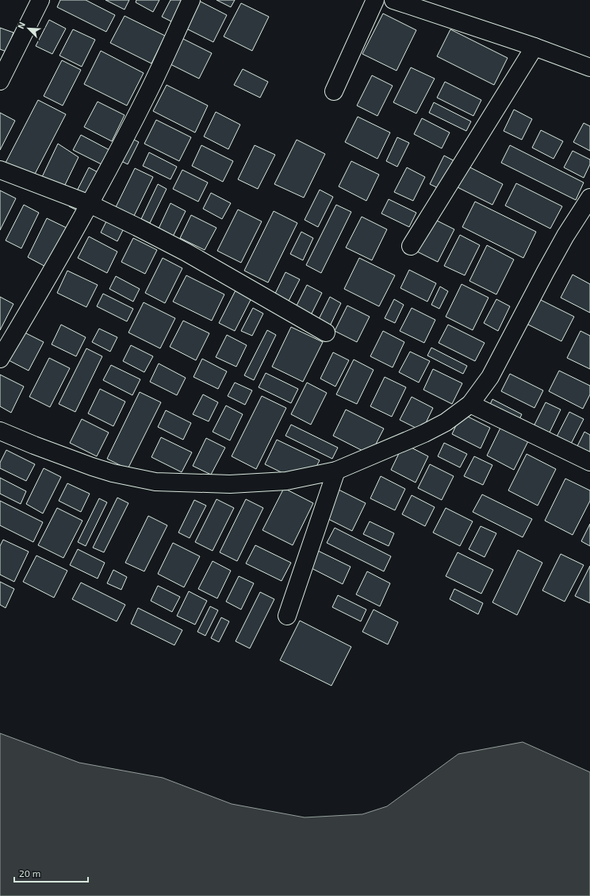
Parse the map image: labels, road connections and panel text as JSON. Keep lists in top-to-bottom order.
{
  "scale_bar": "20 m",
  "north": "top left"
}
